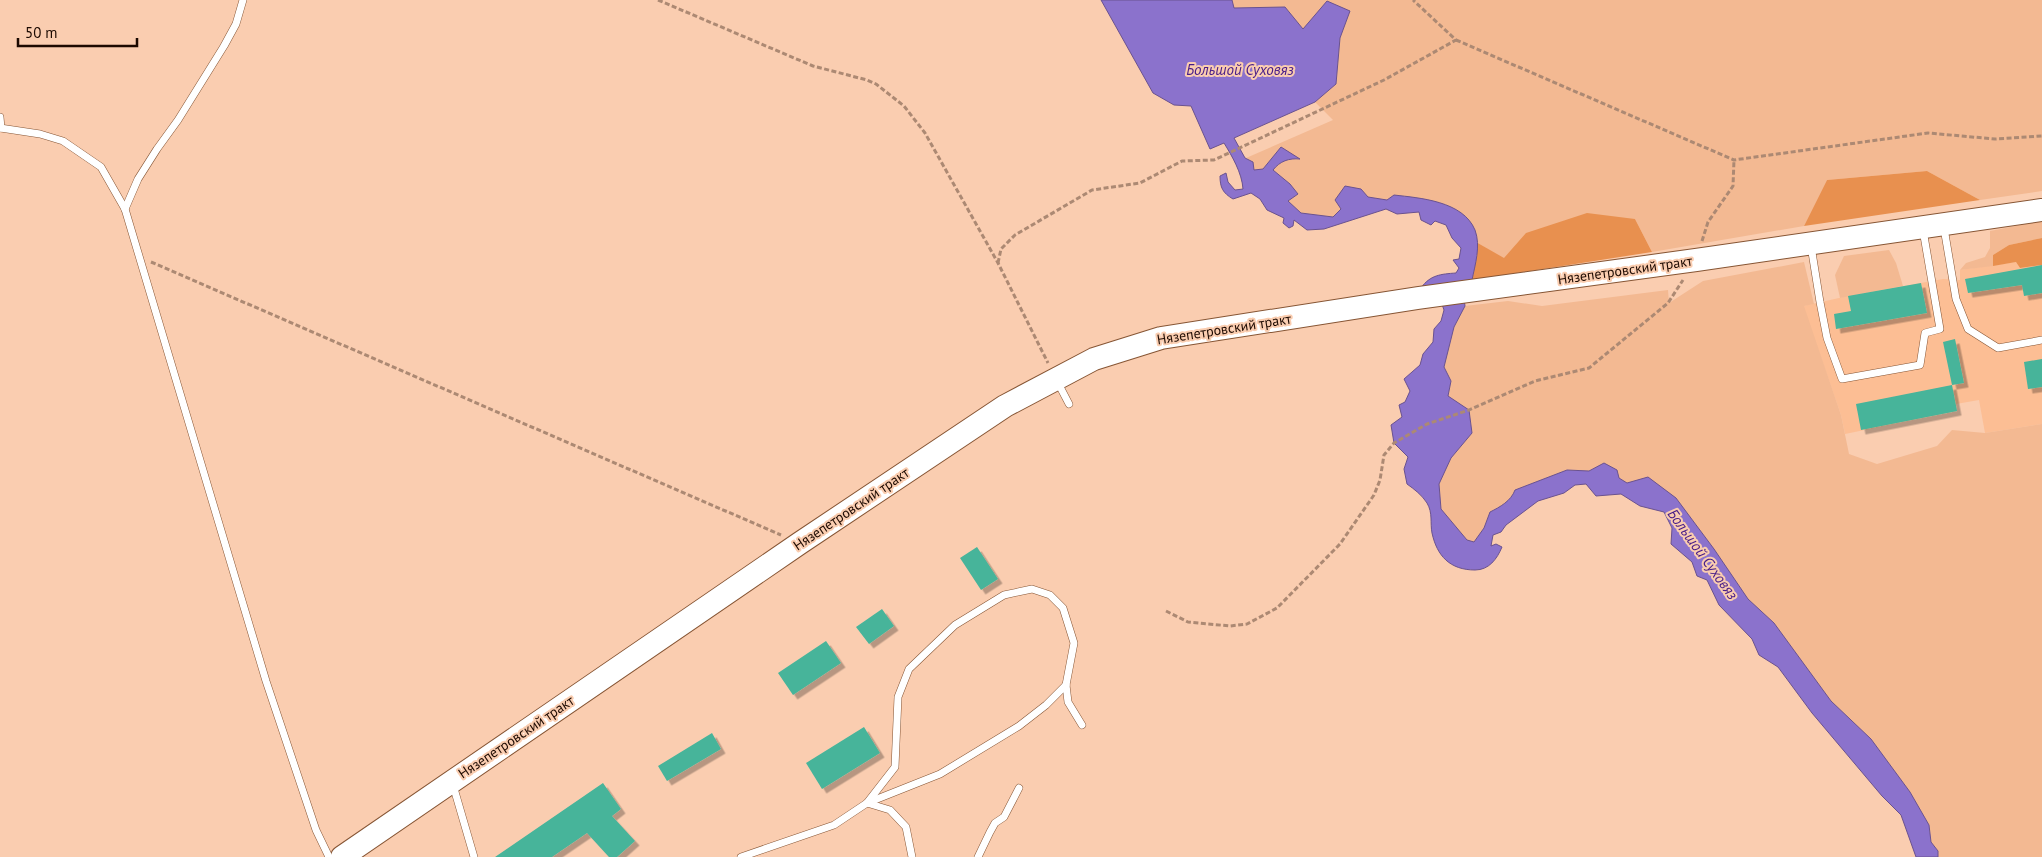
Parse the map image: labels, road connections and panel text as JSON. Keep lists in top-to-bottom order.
{
  "streets": {
    "main road": ["Нязепетровский тракт"]
  },
  "water": ["Большой Суховяз"],
  "scale_bar": "50 m"
}
